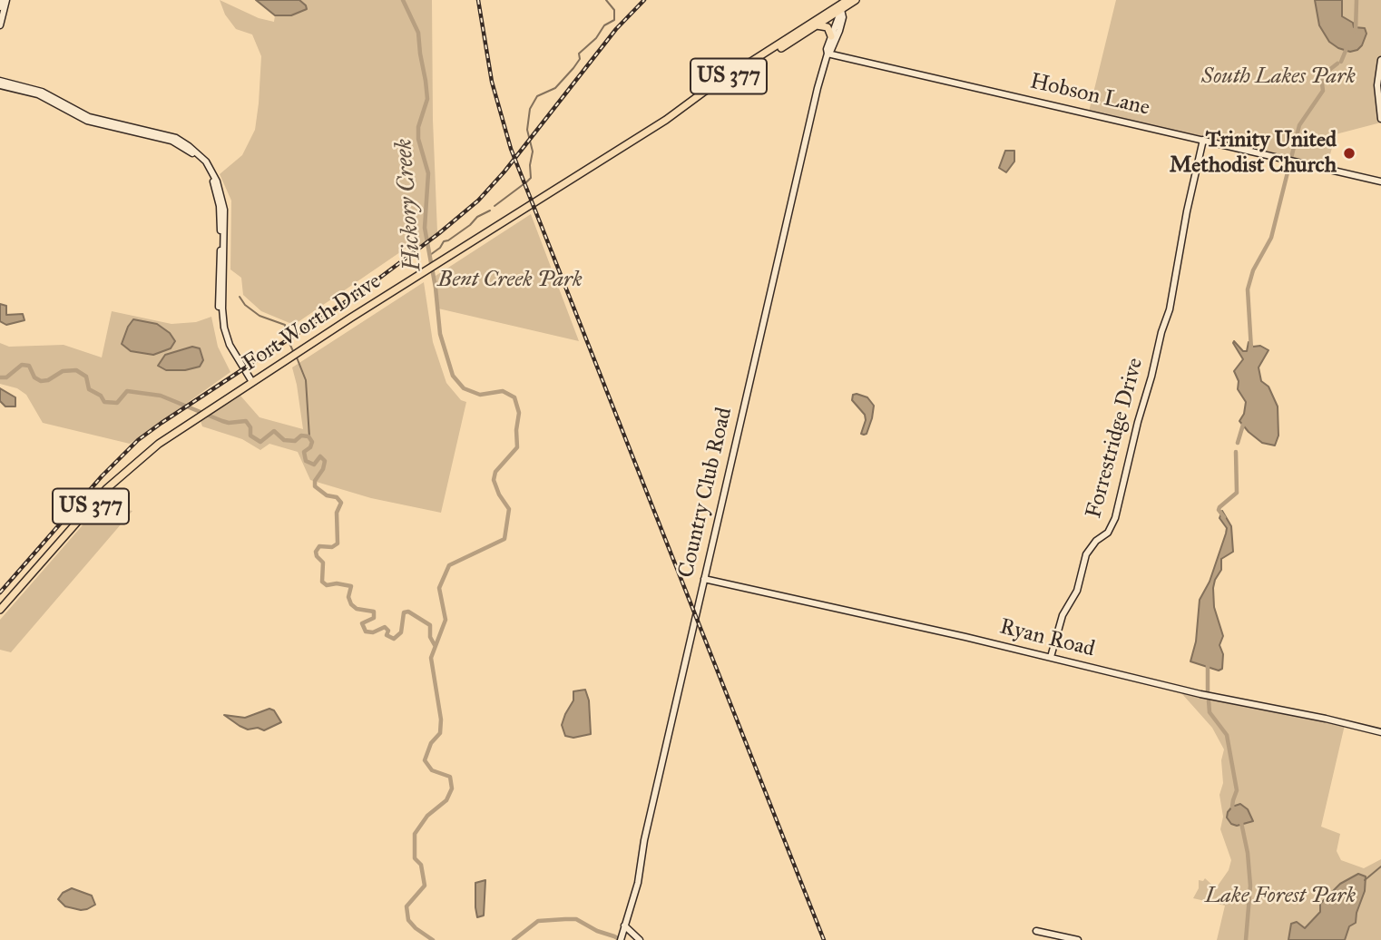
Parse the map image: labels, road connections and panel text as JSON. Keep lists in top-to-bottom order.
{
  "streets": {
    "main road": [
      "US 377",
      "Hobson Lane",
      "Fort Worth Drive",
      "Forrestridge Drive",
      "Country Club Road",
      "Ryan Road"
    ]
  },
  "crossings": [
    ["Hobson Lane", "Forrestridge Drive"],
    ["Hobson Lane", "Country Club Road"],
    ["Fort Worth Drive", "Country Club Road"],
    ["Forrestridge Drive", "Ryan Road"],
    ["Country Club Road", "Ryan Road"]
  ],
  "water": ["Hickory Creek"],
  "parks": ["South Lakes Park", "Bent Creek Park", "Lake Forest Park"],
  "places": ["Trinity United Methodist Church"]
}
